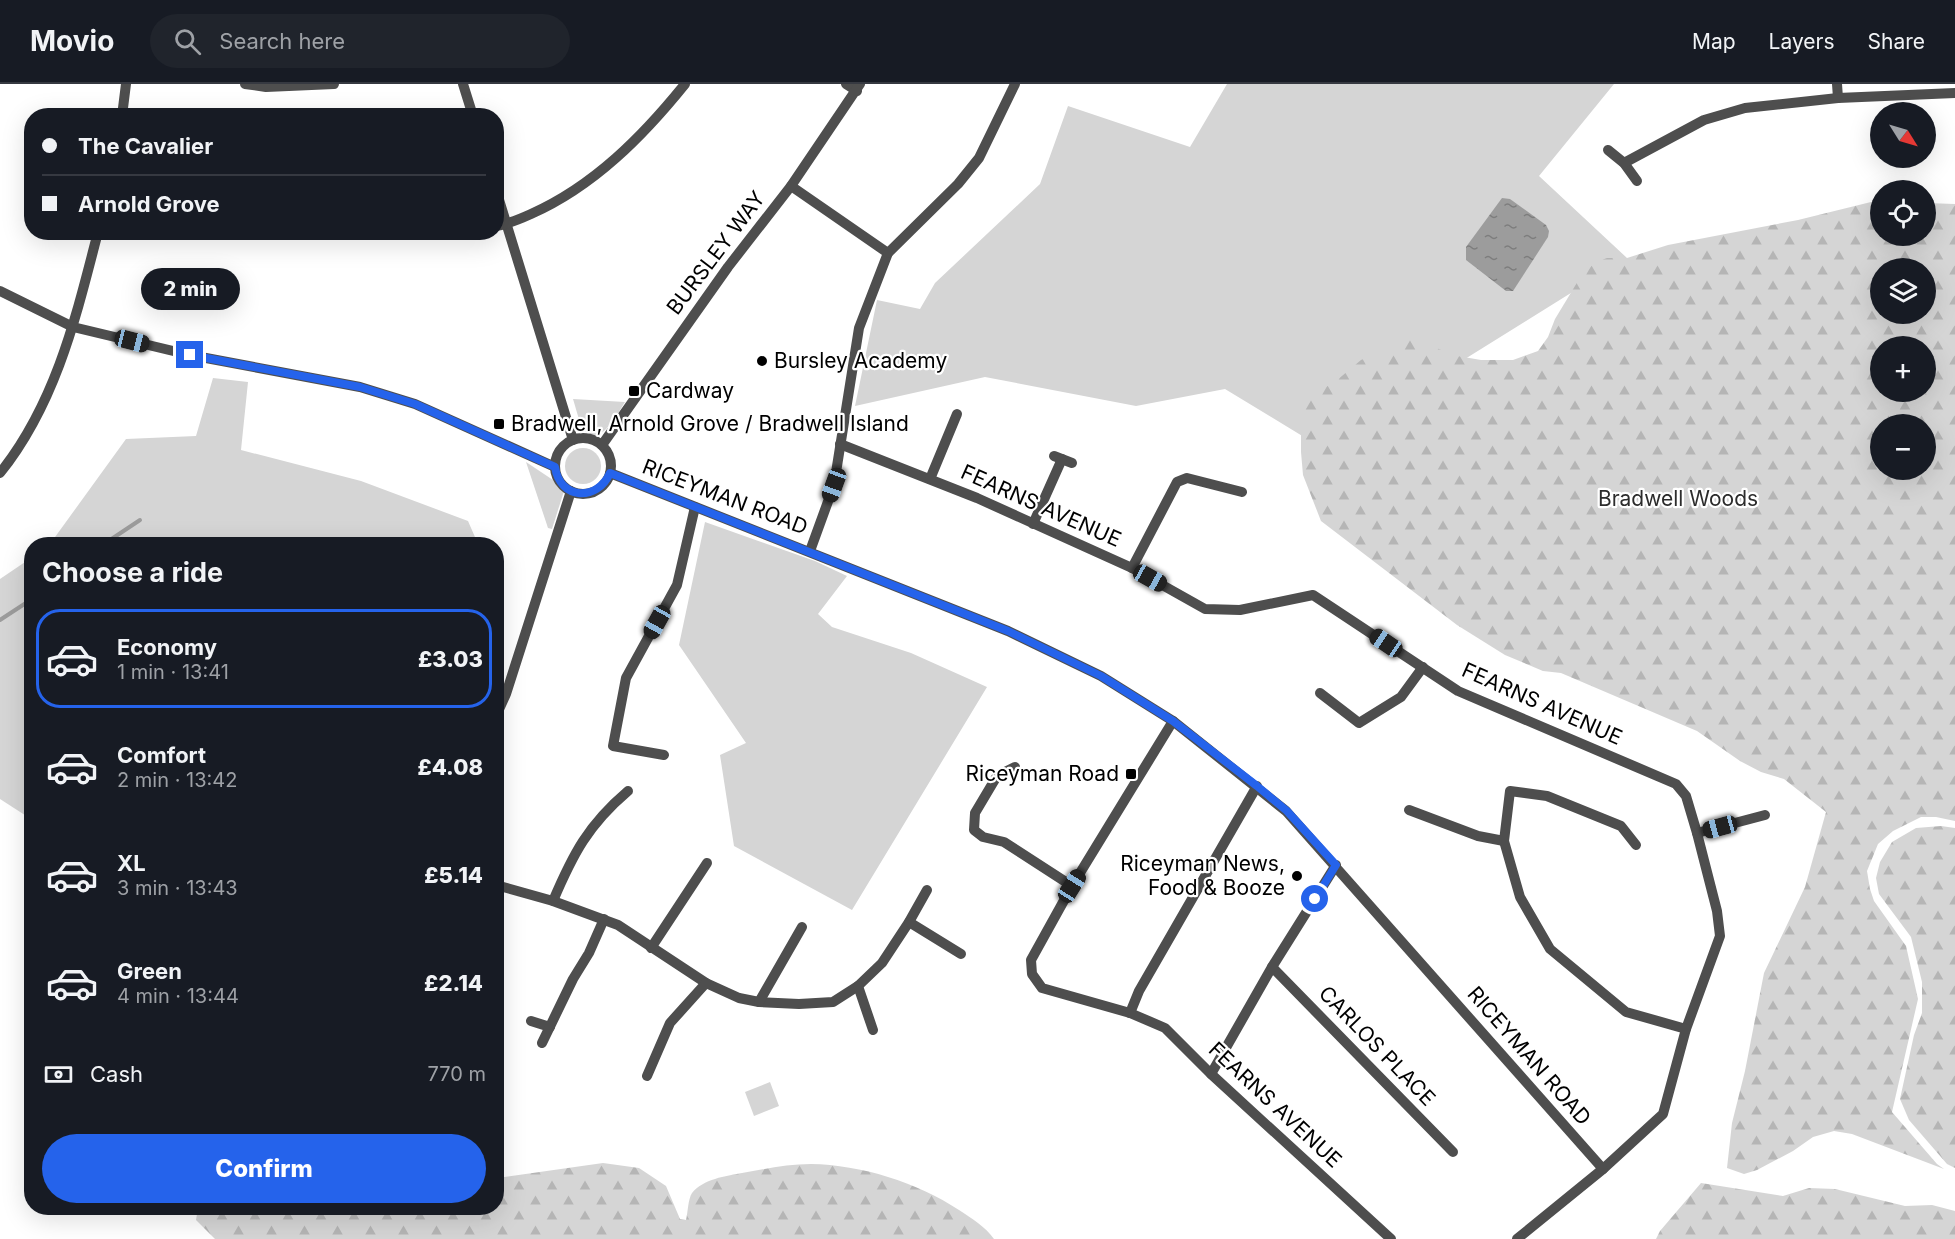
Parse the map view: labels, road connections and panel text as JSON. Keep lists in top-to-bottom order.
{
  "streets": {
    "street": [
      "BURSLEY WAY",
      "RICEYMAN ROAD",
      "FEARNS AVENUE",
      "CARLOS PLACE"
    ]
  },
  "crossings": [
    ["BURSLEY WAY", "RICEYMAN ROAD"],
    ["RICEYMAN ROAD", "FEARNS AVENUE"]
  ],
  "parks": ["Bradwell Woods"],
  "places": {
    "other": ["Bursley Academy", "Riceyman News, Food & Booze"],
    "transit": ["Cardway", "Bradwell, Arnold Grove / Bradwell Island", "Riceyman Road"]
  },
  "north": "bottom right",
  "page": {
    "header": "Movio",
    "search": "Search here",
    "nav": ["Map", "Layers", "Share"],
    "map_buttons": ["+", "−"],
    "banner": ["The Cavalier", "Arnold Grove"],
    "bubble": "2 min",
    "heading": "Choose a ride",
    "list": [
      {
        "name": "Economy",
        "note": "1 min · 13:41",
        "value": "£3.03"
      },
      {
        "name": "Comfort",
        "note": "2 min · 13:42",
        "value": "£4.08"
      },
      {
        "name": "XL",
        "note": "3 min · 13:43",
        "value": "£5.14"
      },
      {
        "name": "Green",
        "note": "4 min · 13:44",
        "value": "£2.14"
      }
    ],
    "pay": ["Cash", "770 m"],
    "buttons": "Confirm"
  }
}
